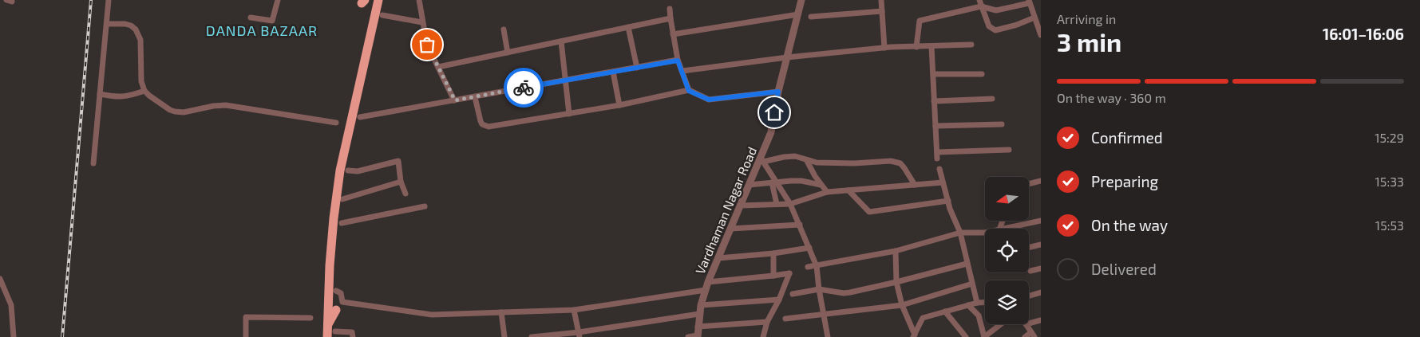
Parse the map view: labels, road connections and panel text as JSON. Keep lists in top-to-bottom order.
{
  "streets": {
    "street": ["Vardhaman Nagar Road"]
  },
  "districts": ["DANDA BAZAAR"],
  "north": "left",
  "page": {
    "heading": ["3 min", "Arriving in", "16:01–16:06"],
    "bar": "On the way · 360 m",
    "list": [
      ["Confirmed", "15:29"],
      ["Preparing", "15:33"],
      ["On the way", "15:53"],
      "Delivered"
    ]
  }
}
